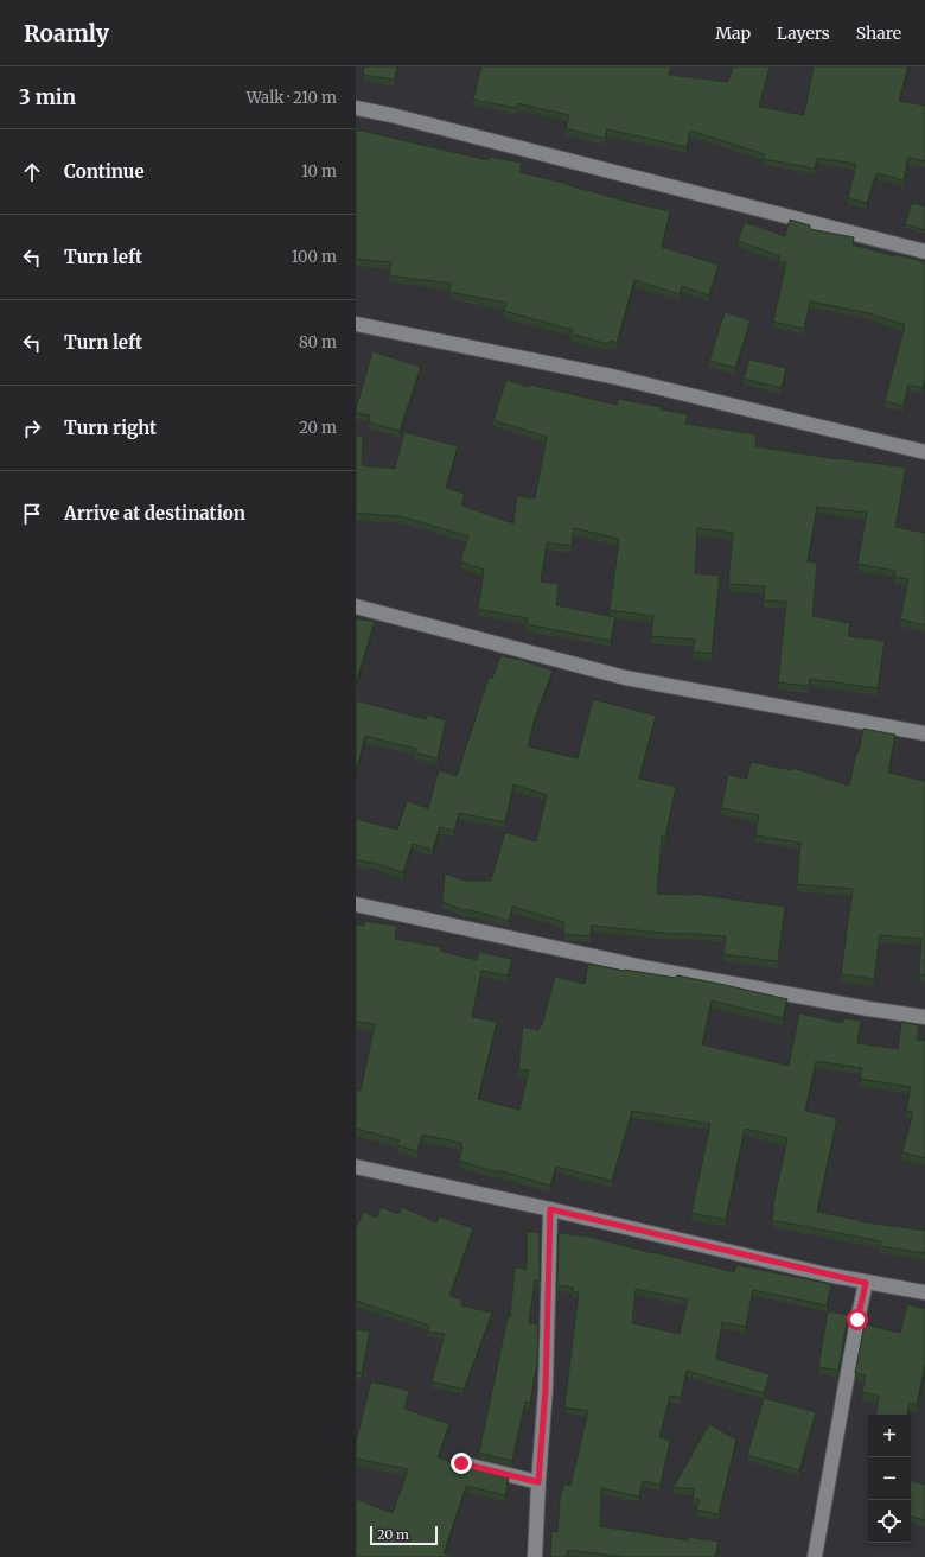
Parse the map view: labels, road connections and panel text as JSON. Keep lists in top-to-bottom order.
{
  "scale_bar": "20 m",
  "page": {
    "header": "Roamly",
    "nav": ["Map", "Layers", "Share"],
    "heading": ["3 min", "Walk · 210 m"],
    "list": [
      ["Continue", "10 m"],
      ["Turn left", "100 m"],
      ["Turn left", "80 m"],
      ["Turn right", "20 m"],
      "Arrive at destination"
    ],
    "map_buttons": ["+", "−"],
    "scale": "20 m"
  }
}
